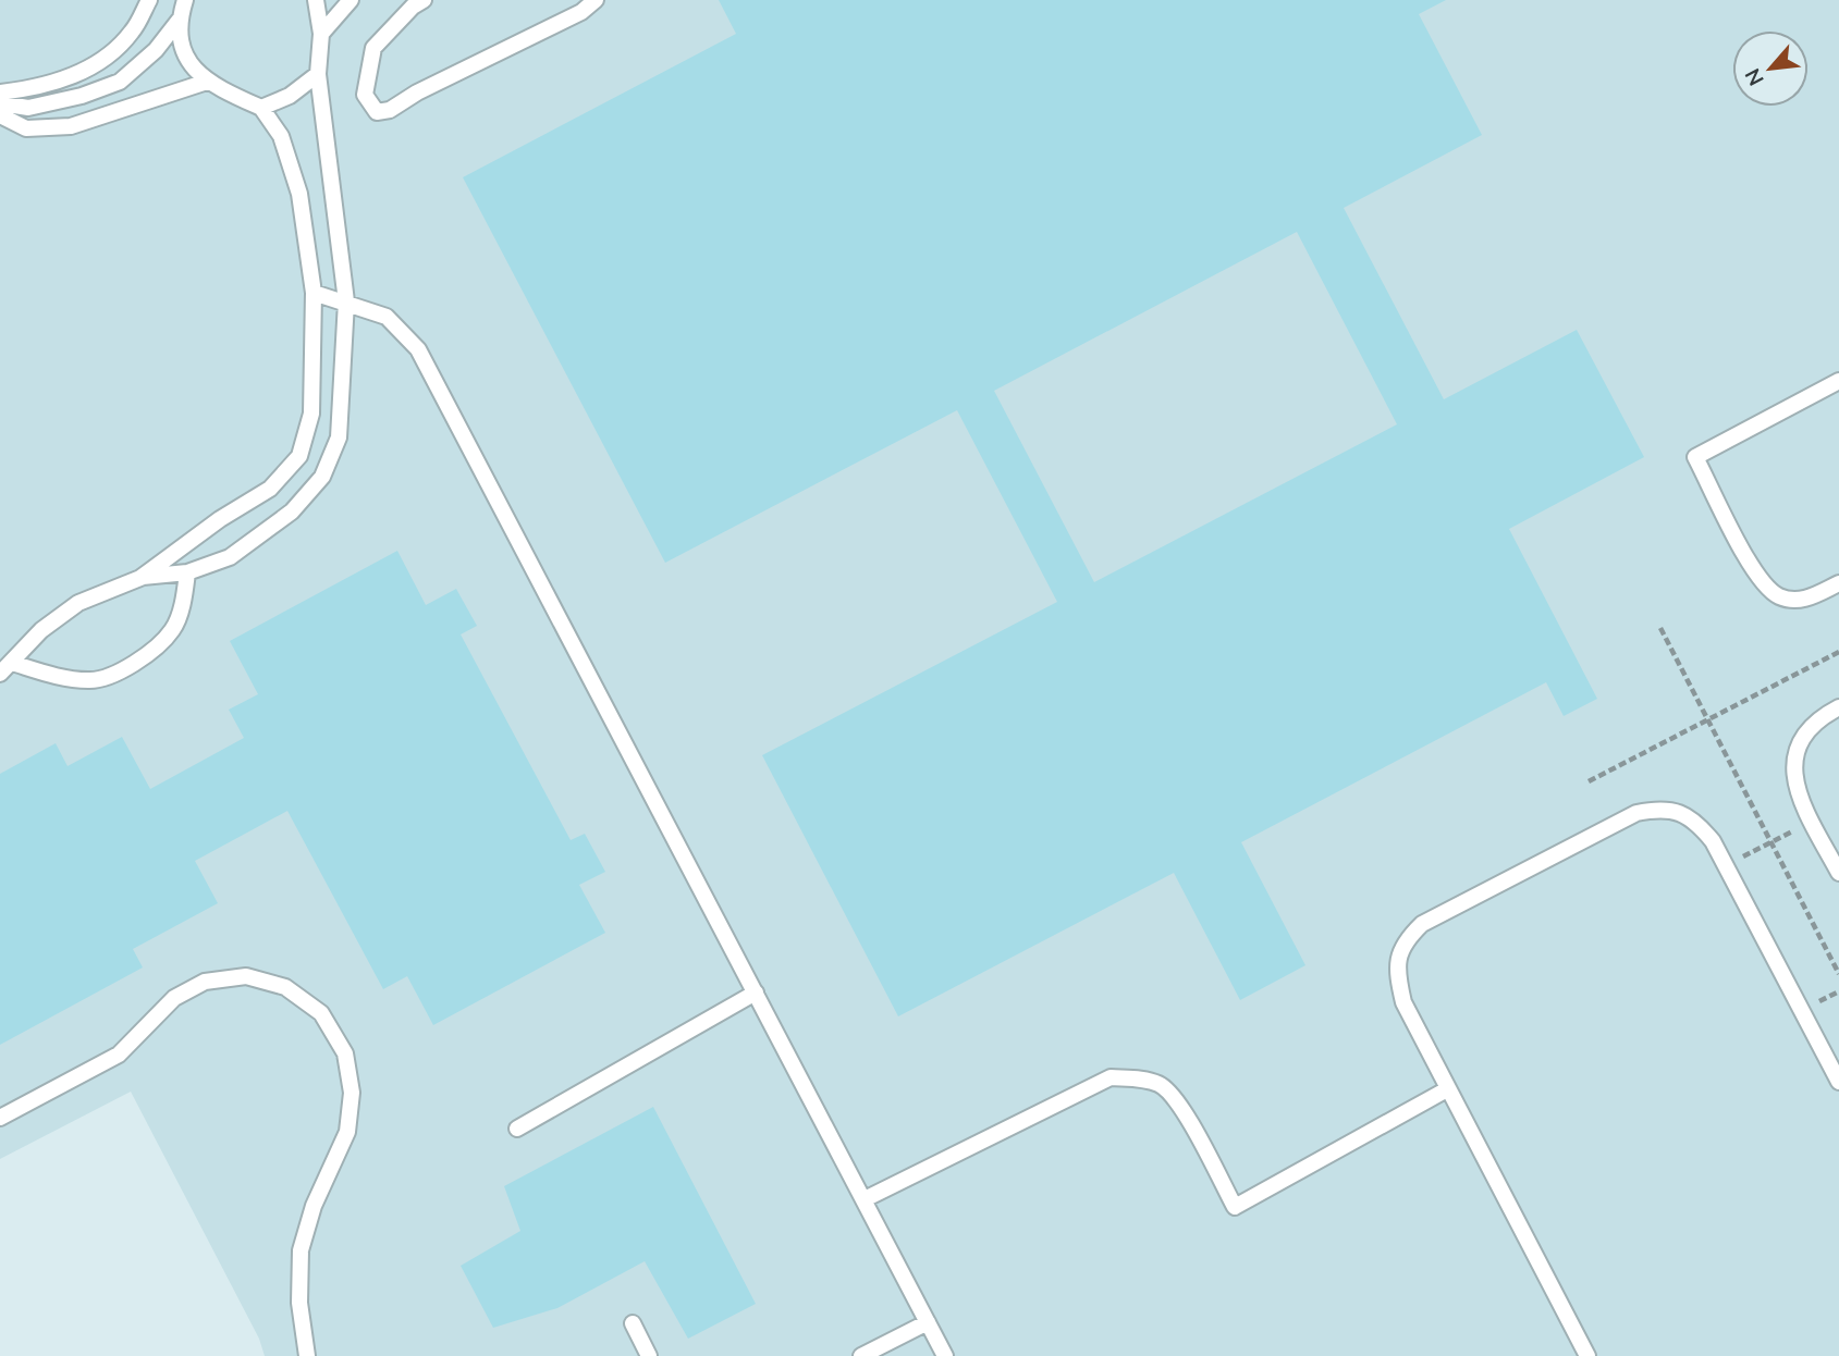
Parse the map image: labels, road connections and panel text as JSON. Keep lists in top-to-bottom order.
{
  "north": "bottom left"
}
